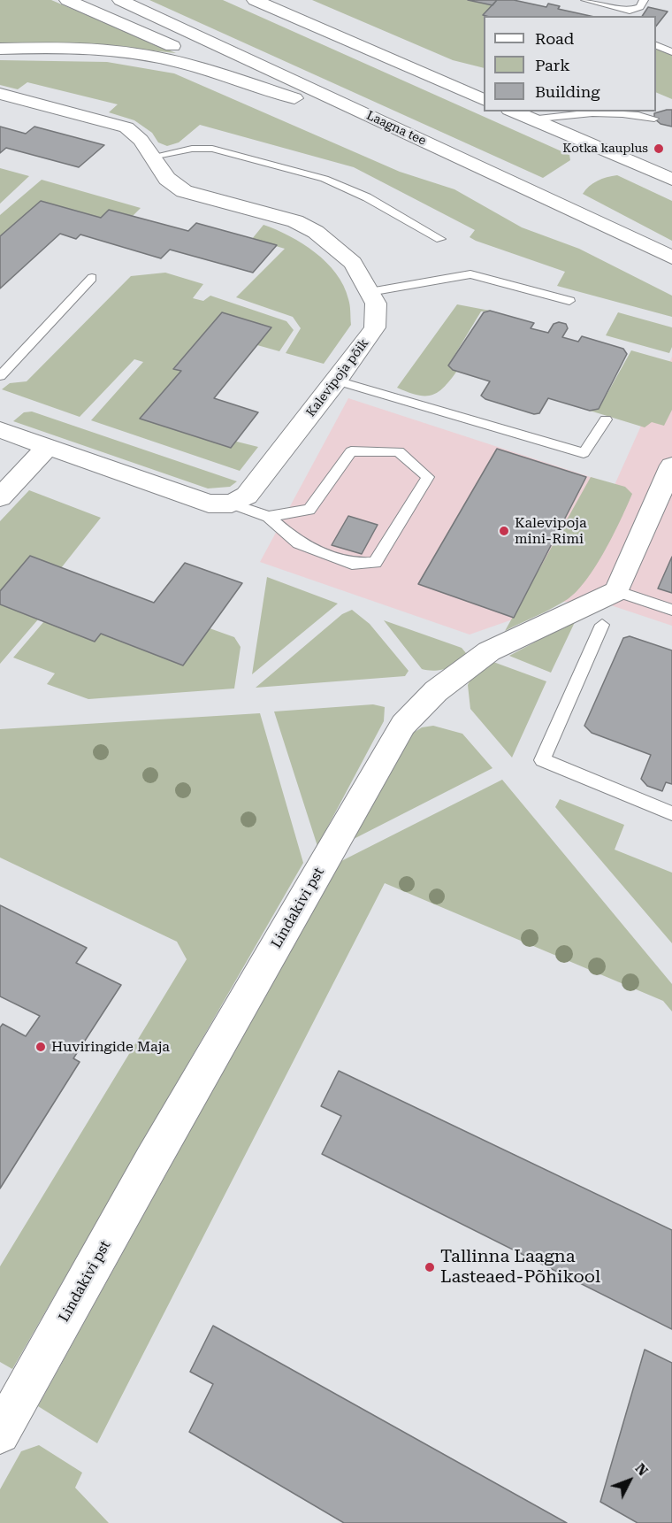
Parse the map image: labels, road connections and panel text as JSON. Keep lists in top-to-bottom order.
{
  "streets": {
    "main road": ["Laagna tee", "Kalevipoja põik", "Lindakivi pst"]
  },
  "places": [
    "Kotka kauplus",
    "Kalevipoja mini-Rimi",
    "Huviringide Maja",
    "Tallinna Laagna Lasteaed-Põhikool"
  ],
  "legend": ["Road", "Park", "Building"],
  "north": "top right"
}
